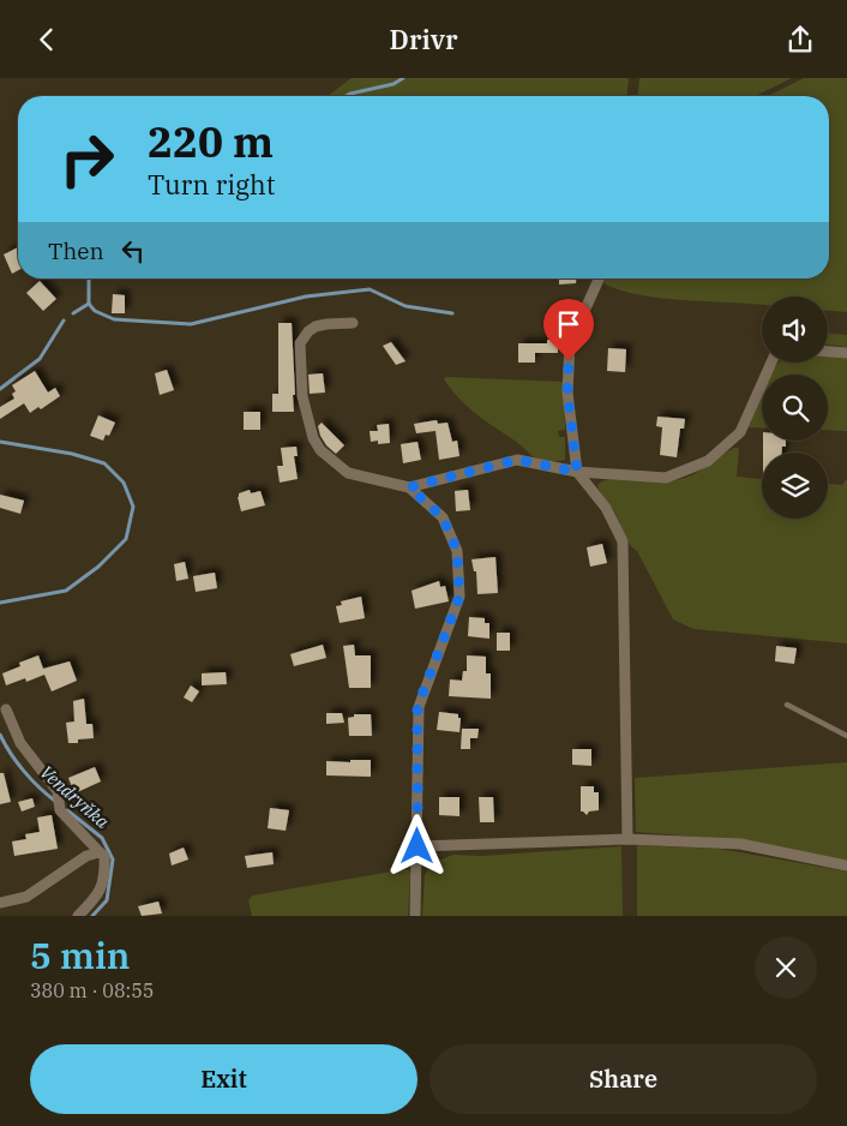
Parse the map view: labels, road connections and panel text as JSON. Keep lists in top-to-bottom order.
{
  "water": ["Vendryňka"],
  "page": {
    "header": "Drivr",
    "turn": ["220 m", "Turn right"],
    "then": "Then",
    "heading": ["5 min", "380 m · 08:55"],
    "buttons": ["Exit", "Share"]
  }
}
